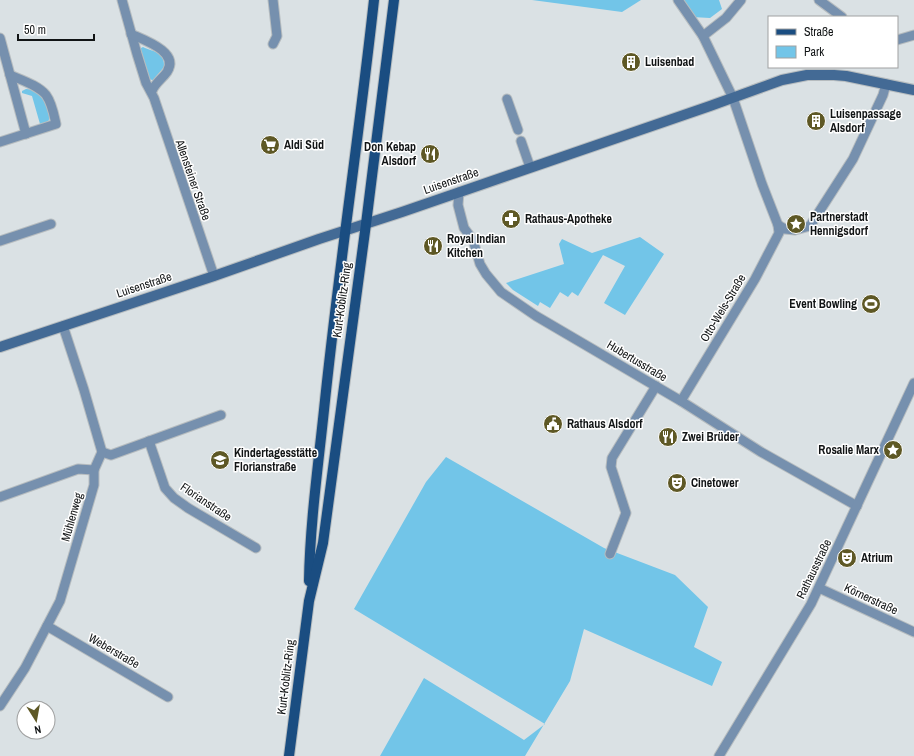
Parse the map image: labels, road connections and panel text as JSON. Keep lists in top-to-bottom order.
{
  "streets": {
    "main road": ["Luisenstraße", "Kurt-Koblitz-Ring"],
    "street": [
      "Allensteiner Straße",
      "Otto-Wels-Straße",
      "Hubertusstraße",
      "Florianstraße",
      "Mühlenweg",
      "Rathausstraße",
      "Körnerstraße",
      "Weberstraße"
    ]
  },
  "crossings": [
    ["Allensteiner Straße", "Luisenstraße"],
    ["Luisenstraße", "Kurt-Koblitz-Ring"],
    ["Luisenstraße", "Hubertusstraße"],
    ["Otto-Wels-Straße", "Hubertusstraße"],
    ["Hubertusstraße", "Rathausstraße"],
    ["Mühlenweg", "Weberstraße"],
    ["Rathausstraße", "Körnerstraße"]
  ],
  "places": {
    "building": ["Luisenbad", "Luisenpassage Alsdorf"],
    "supermarket": ["Aldi Süd"],
    "restaurant": ["Don Kebap Alsdorf", "Royal Indian Kitchen", "Zwei Brüder"],
    "pharmacy": ["Rathaus-Apotheke"],
    "place": ["Partnerstadt Hennigsdorf", "Rosalie Marx"],
    "sports": ["Event Bowling"],
    "public building": ["Rathaus Alsdorf"],
    "school or university": ["Kindertagesstätte Florianstraße"],
    "theatre": ["Cinetower", "Atrium"]
  },
  "legend": ["Straße", "Park"],
  "scale_bar": "50 m",
  "north": "bottom"
}
